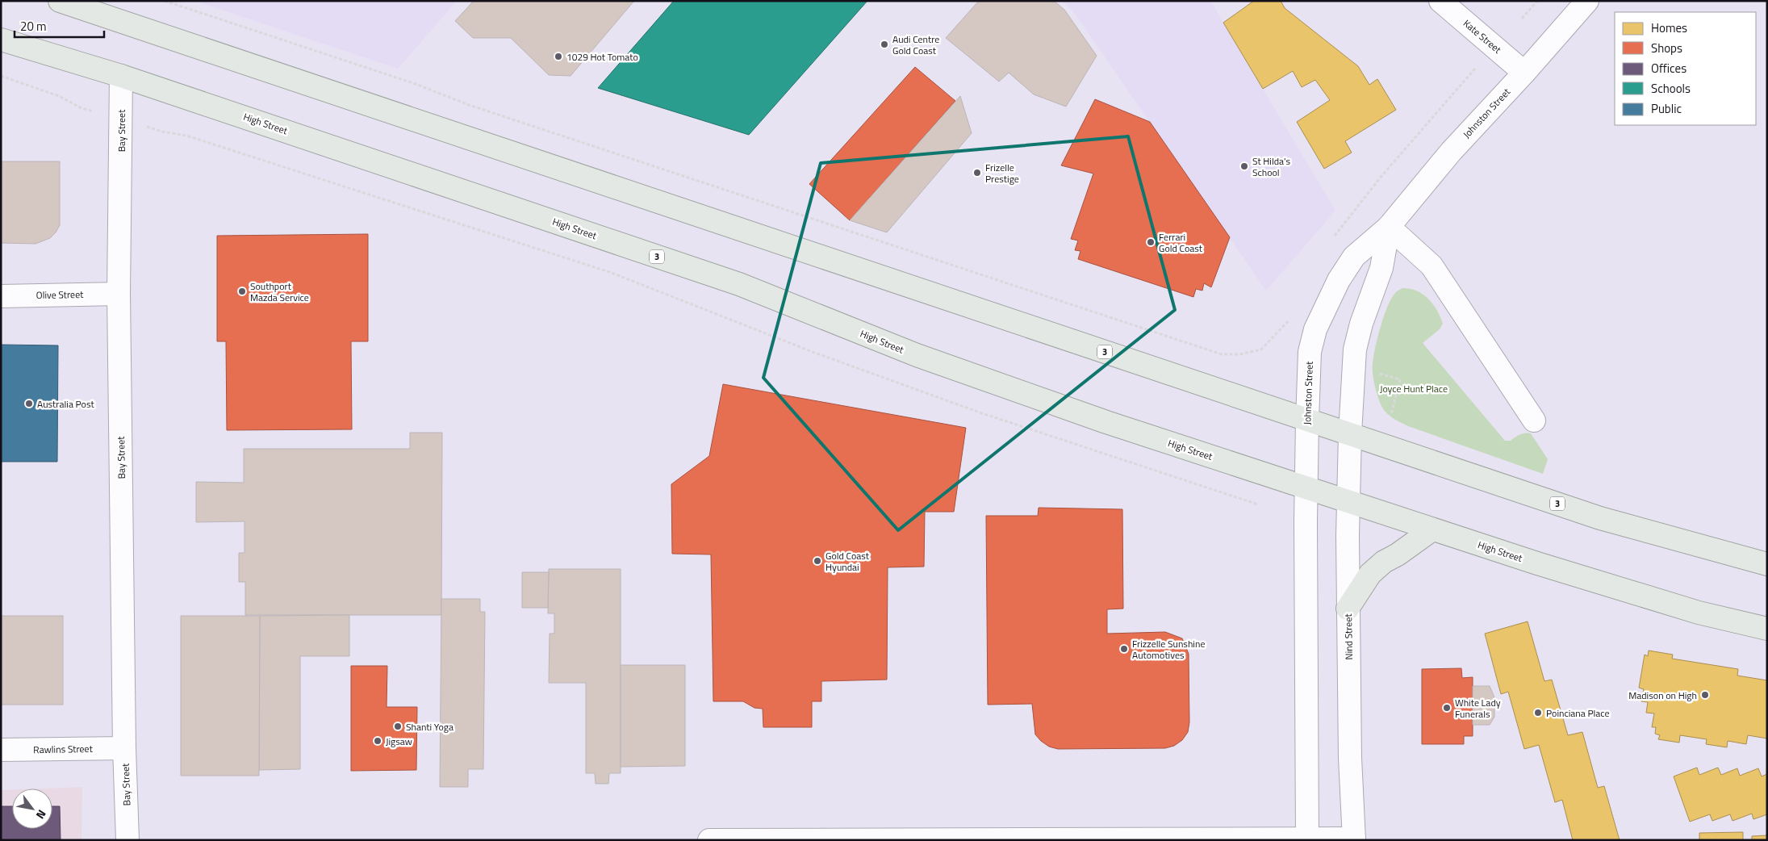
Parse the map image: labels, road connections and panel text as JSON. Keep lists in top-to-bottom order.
{
  "streets": {
    "main road": ["High Street", "3"],
    "street": [
      "Kate Street",
      "Johnston Street",
      "Bay Street",
      "Olive Street",
      "Nind Street",
      "Rawlins Street"
    ]
  },
  "crossings": [
    ["Kate Street", "Johnston Street"],
    ["Johnston Street", "High Street"],
    ["Johnston Street", "3"],
    ["Johnston Street", "Nind Street"],
    ["High Street", "Bay Street"],
    ["High Street", "Nind Street"],
    ["Bay Street", "Olive Street"],
    ["Bay Street", "Rawlins Street"],
    ["3", "Nind Street"]
  ],
  "parks": ["Joyce Hunt Place"],
  "places": [
    "Audi Centre Gold Coast",
    "1029 Hot Tomato",
    "St Hilda's School",
    "Frizelle Prestige",
    "Ferrari Gold Coast",
    "Southport Mazda Service",
    "Australia Post",
    "Gold Coast Hyundai",
    "Frizzelle Sunshine Automotives",
    "Madison on High",
    "White Lady Funerals",
    "Poinciana Place",
    "Shanti Yoga",
    "Jigsaw"
  ],
  "legend": [
    "Homes",
    "Shops",
    "Offices",
    "Schools",
    "Public"
  ],
  "scale_bar": "20 m",
  "north": "bottom right"
}
